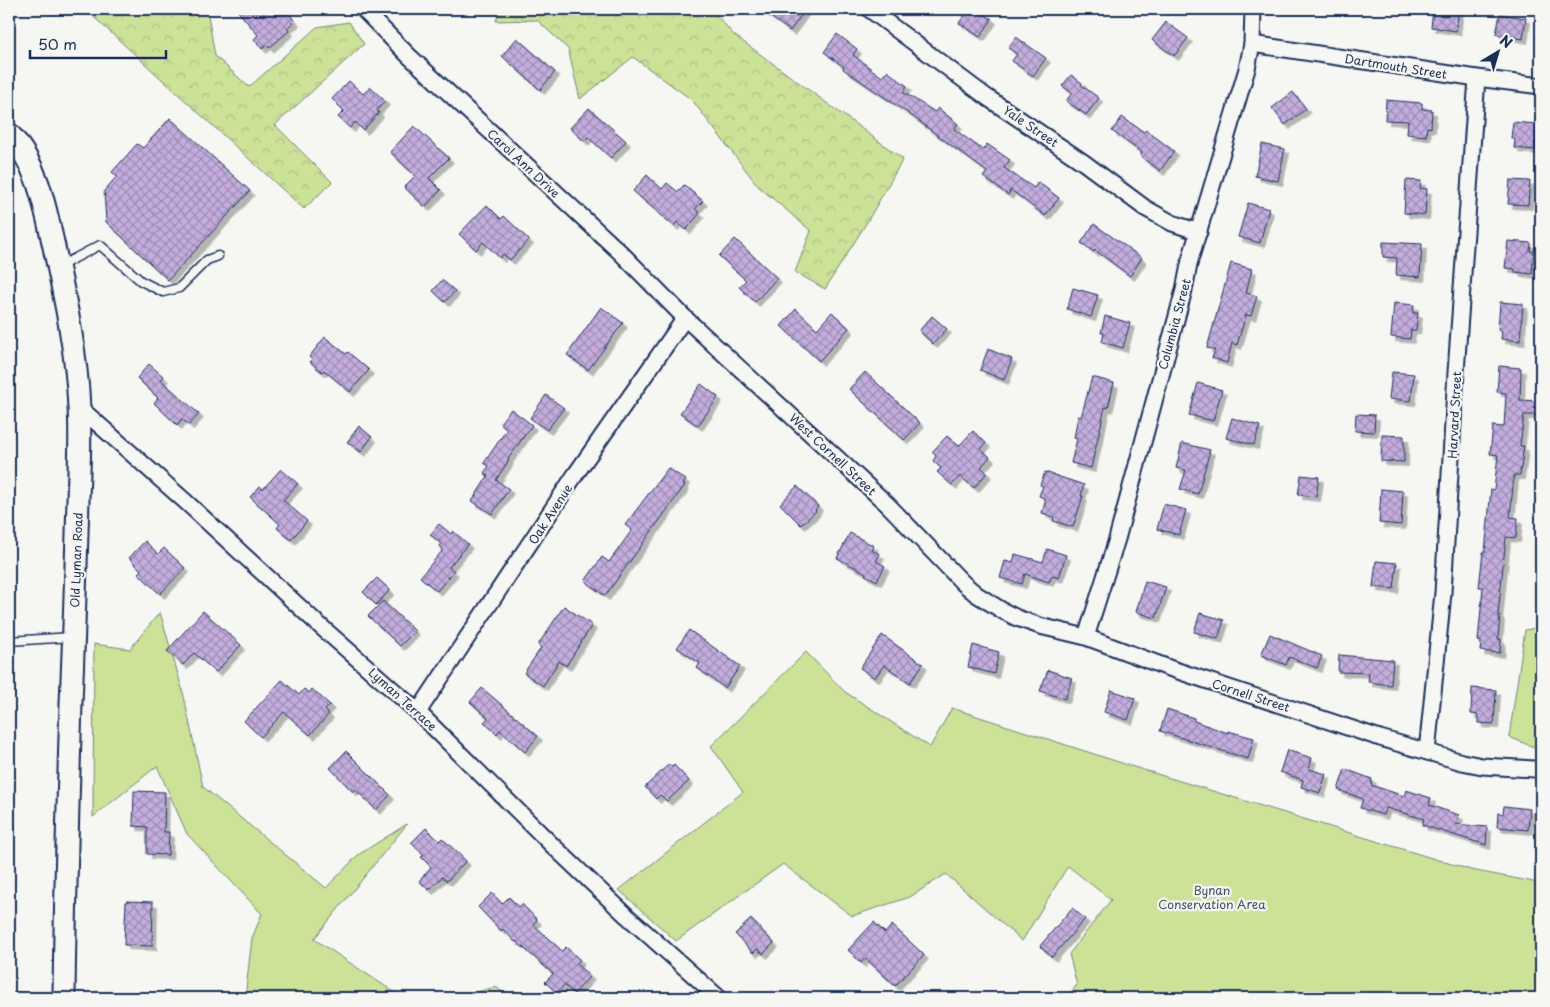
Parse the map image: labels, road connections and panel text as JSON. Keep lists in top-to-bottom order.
{
  "streets": {
    "main road": ["Old Lyman Road"],
    "street": [
      "Dartmouth Street",
      "Yale Street",
      "Carol Ann Drive",
      "Columbia Street",
      "Harvard Street",
      "West Cornell Street",
      "Oak Avenue",
      "Cornell Street",
      "Lyman Terrace"
    ]
  },
  "crossings": [
    ["Dartmouth Street", "Columbia Street"],
    ["Dartmouth Street", "Harvard Street"],
    ["Yale Street", "Columbia Street"],
    ["Carol Ann Drive", "West Cornell Street"],
    ["Carol Ann Drive", "Oak Avenue"],
    ["Columbia Street", "Cornell Street"],
    ["Harvard Street", "Cornell Street"],
    ["West Cornell Street", "Oak Avenue"],
    ["West Cornell Street", "Cornell Street"],
    ["Oak Avenue", "Lyman Terrace"],
    ["Old Lyman Road", "Lyman Terrace"]
  ],
  "parks": ["Bynan Conservation Area"],
  "scale_bar": "50 m",
  "north": "top right"
}
